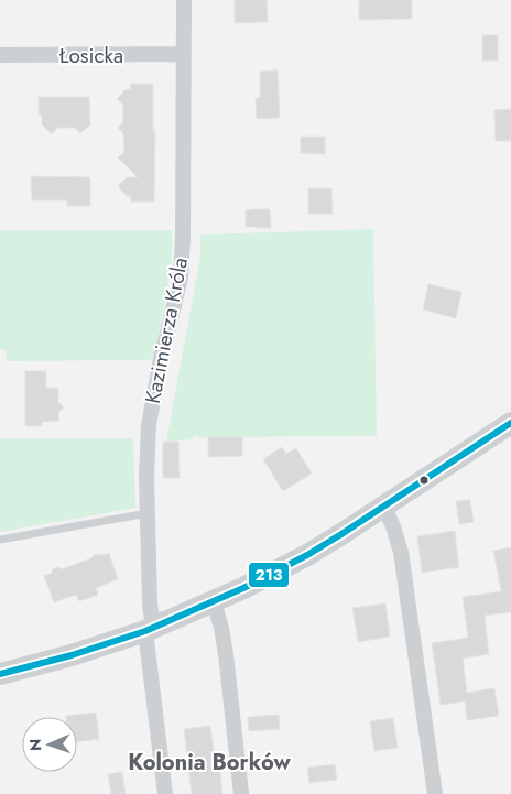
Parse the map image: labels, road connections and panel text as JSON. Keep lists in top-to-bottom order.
{
  "streets": {
    "street": ["Łosicka", "Kazimierza Króla"]
  },
  "crossings": [
    ["Łosicka", "Kazimierza Króla"]
  ],
  "districts": ["Kolonia Borków"],
  "lines": ["transit line 213"],
  "north": "left"
}
